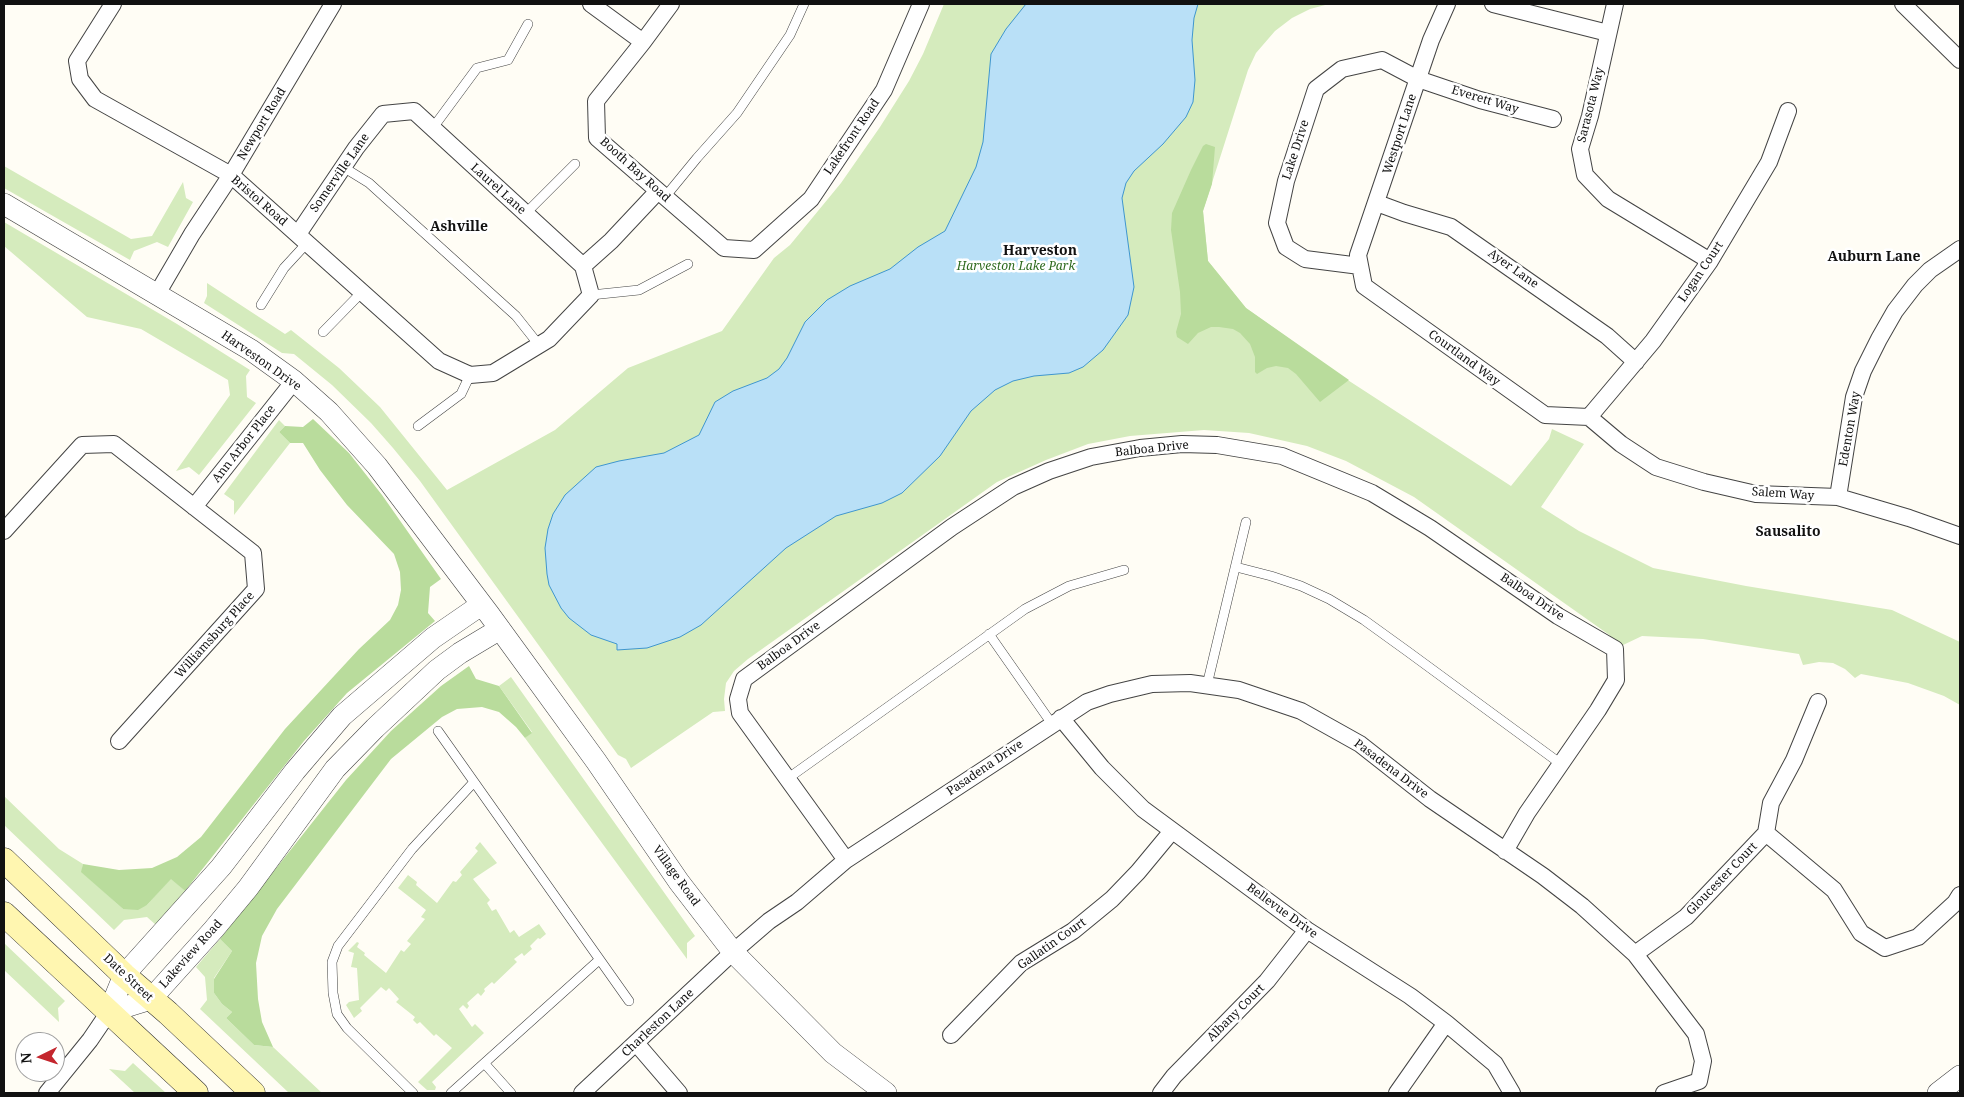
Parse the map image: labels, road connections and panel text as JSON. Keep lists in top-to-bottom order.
{
  "streets": {
    "main road": ["Date Street"],
    "street": [
      "Everett Way",
      "Sarasota Way",
      "Newport Road",
      "Westport Lane",
      "Lakefront Road",
      "Lake Drive",
      "Booth Bay Road",
      "Somerville Lane",
      "Laurel Lane",
      "Bristol Road",
      "Ayer Lane",
      "Logan Court",
      "Courtland Way",
      "Harveston Drive",
      "Edenton Way",
      "Ann Arbor Place",
      "Balboa Drive",
      "Salem Way",
      "Williamsburg Place",
      "Pasadena Drive",
      "Village Road",
      "Gloucester Court",
      "Bellevue Drive",
      "Gallatin Court",
      "Lakeview Road",
      "Albany Court",
      "Charleston Lane"
    ]
  },
  "crossings": [
    ["Everett Way", "Westport Lane"],
    ["Everett Way", "Lake Drive"],
    ["Sarasota Way", "Logan Court"],
    ["Newport Road", "Bristol Road"],
    ["Newport Road", "Harveston Drive"],
    ["Westport Lane", "Lake Drive"],
    ["Westport Lane", "Ayer Lane"],
    ["Westport Lane", "Courtland Way"],
    ["Lakefront Road", "Booth Bay Road"],
    ["Lake Drive", "Courtland Way"],
    ["Somerville Lane", "Laurel Lane"],
    ["Somerville Lane", "Bristol Road"],
    ["Ayer Lane", "Logan Court"],
    ["Logan Court", "Courtland Way"],
    ["Logan Court", "Salem Way"],
    ["Courtland Way", "Salem Way"],
    ["Harveston Drive", "Ann Arbor Place"],
    ["Harveston Drive", "Village Road"],
    ["Harveston Drive", "Lakeview Road"],
    ["Edenton Way", "Salem Way"],
    ["Ann Arbor Place", "Williamsburg Place"],
    ["Balboa Drive", "Pasadena Drive"],
    ["Pasadena Drive", "Village Road"],
    ["Pasadena Drive", "Gloucester Court"],
    ["Pasadena Drive", "Bellevue Drive"],
    ["Pasadena Drive", "Charleston Lane"],
    ["Village Road", "Lakeview Road"],
    ["Village Road", "Charleston Lane"],
    ["Bellevue Drive", "Gallatin Court"],
    ["Bellevue Drive", "Albany Court"],
    ["Lakeview Road", "Date Street"]
  ],
  "districts": [
    "Ashville",
    "Harveston",
    "Auburn Lane",
    "Sausalito"
  ],
  "parks": ["Harveston Lake Park"],
  "north": "left"
}
